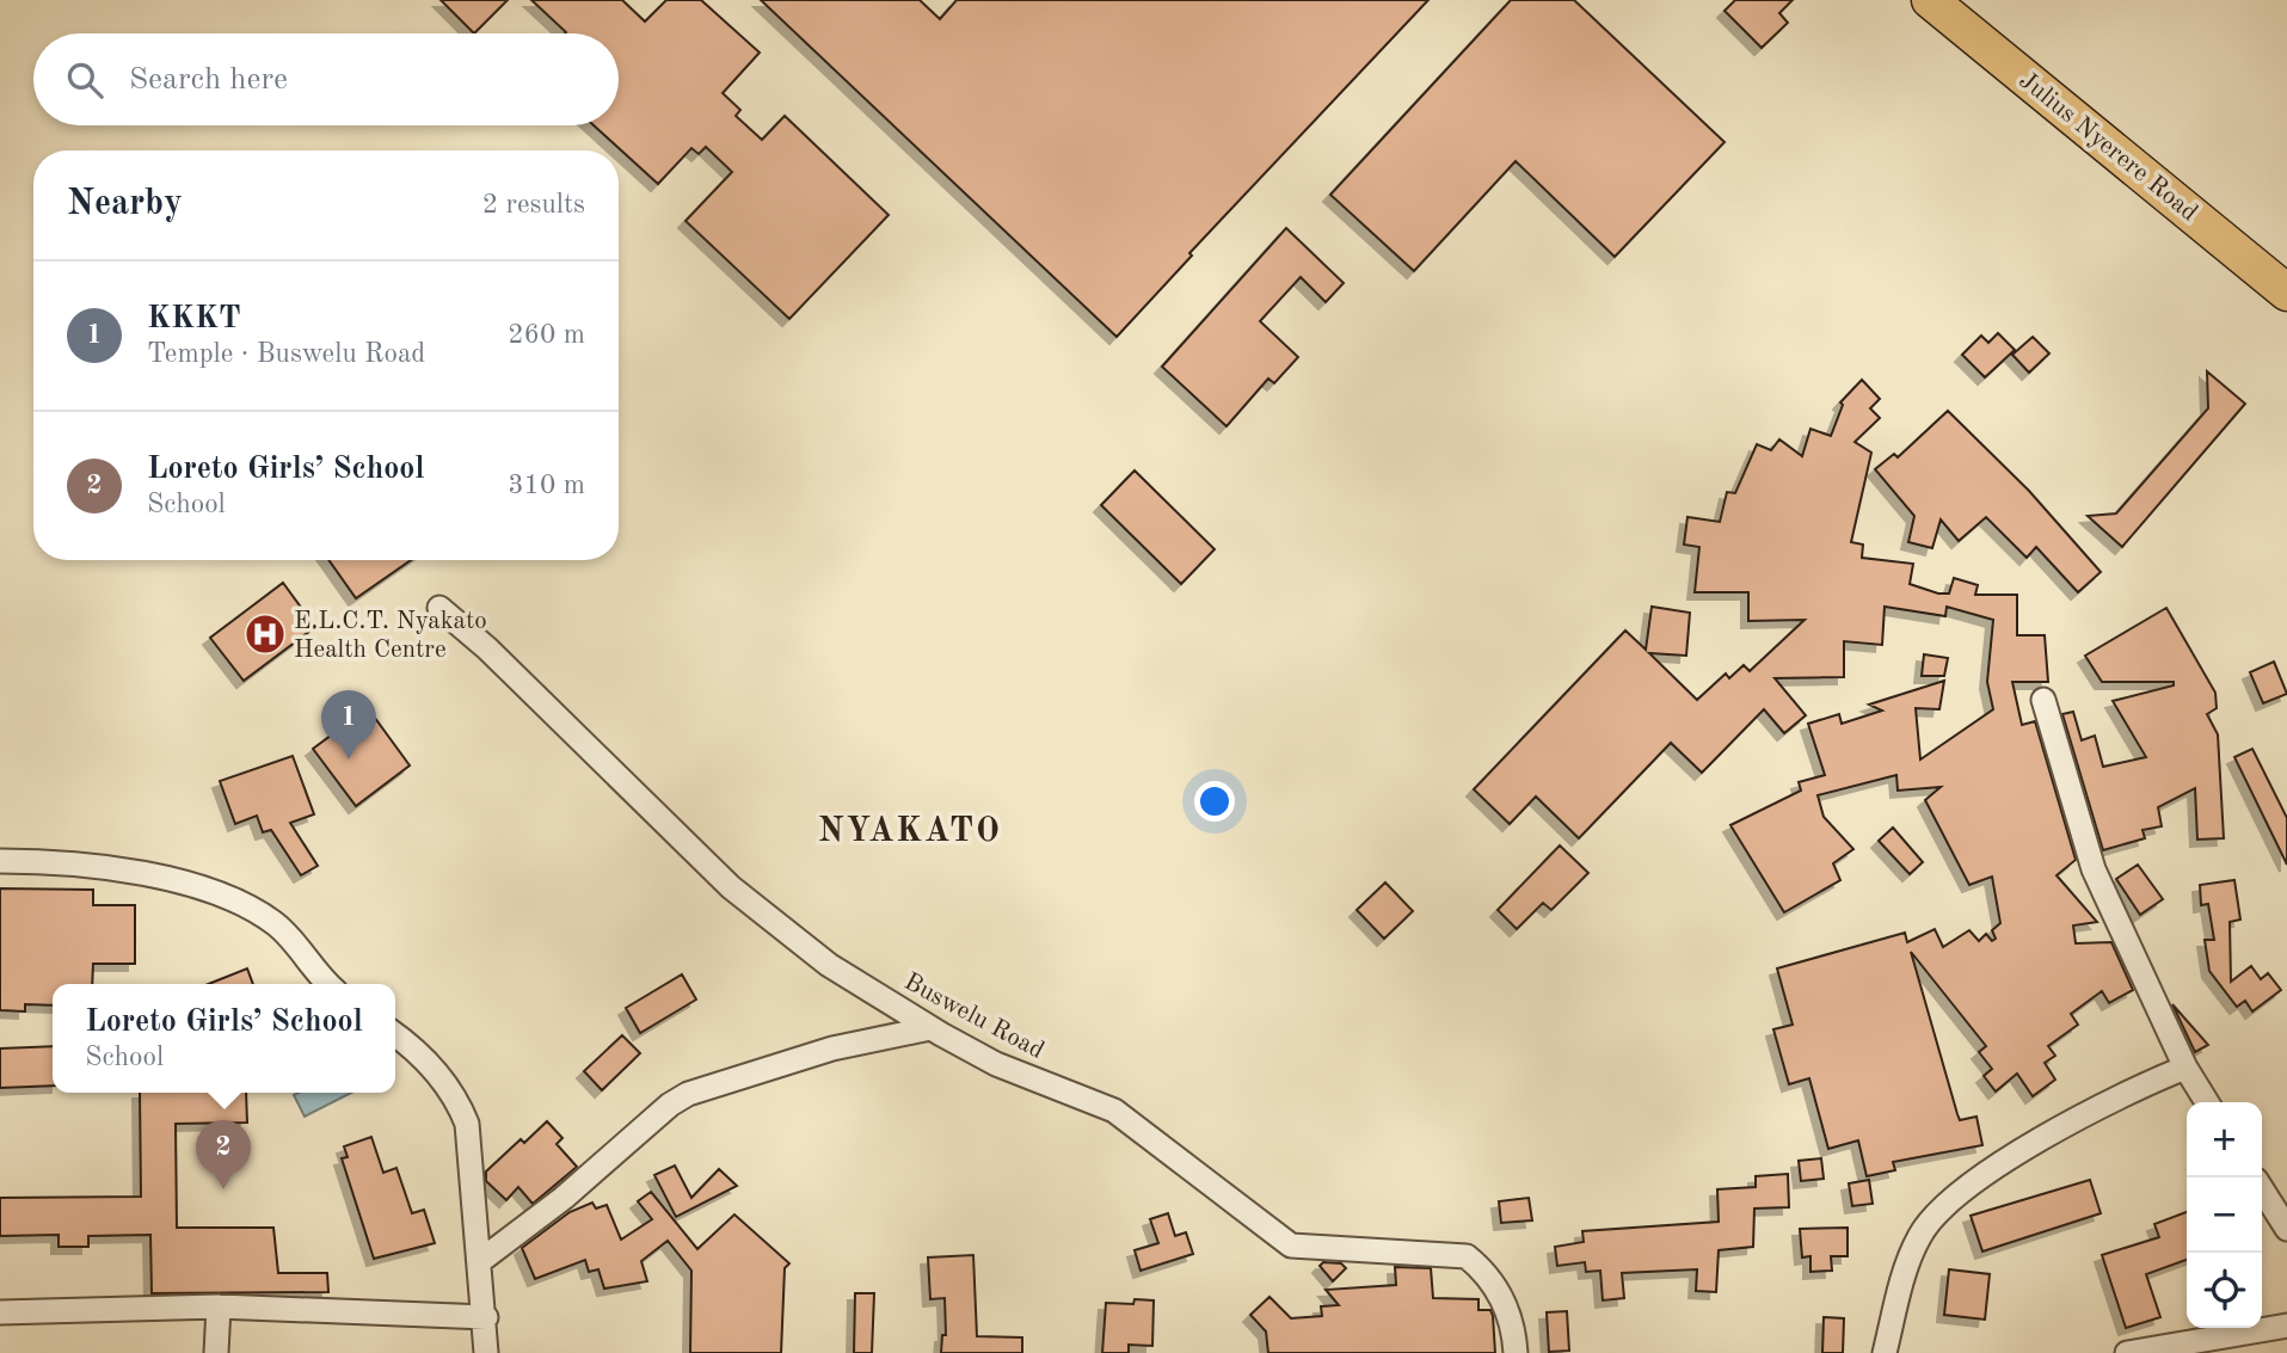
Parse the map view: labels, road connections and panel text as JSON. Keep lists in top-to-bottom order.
{
  "streets": {
    "highway": ["Julius Nyerere Road"],
    "street": ["Buswelu Road"]
  },
  "districts": ["NYAKATO"],
  "places": {
    "hospital": ["E.L.C.T. Nyakato Health Centre"]
  },
  "page": {
    "search": "Search here",
    "heading": ["Nearby", "2 results"],
    "list": [
      {
        "mark": "1",
        "name": "KKKT",
        "note": "Temple · Buswelu Road",
        "value": "260 m"
      },
      {
        "mark": "2",
        "name": "Loreto Girls’ School",
        "note": "School",
        "value": "310 m"
      }
    ],
    "pins": ["1", "2"],
    "popup": ["Loreto Girls’ School", "School"],
    "map_buttons": ["+", "−"]
  }
}
